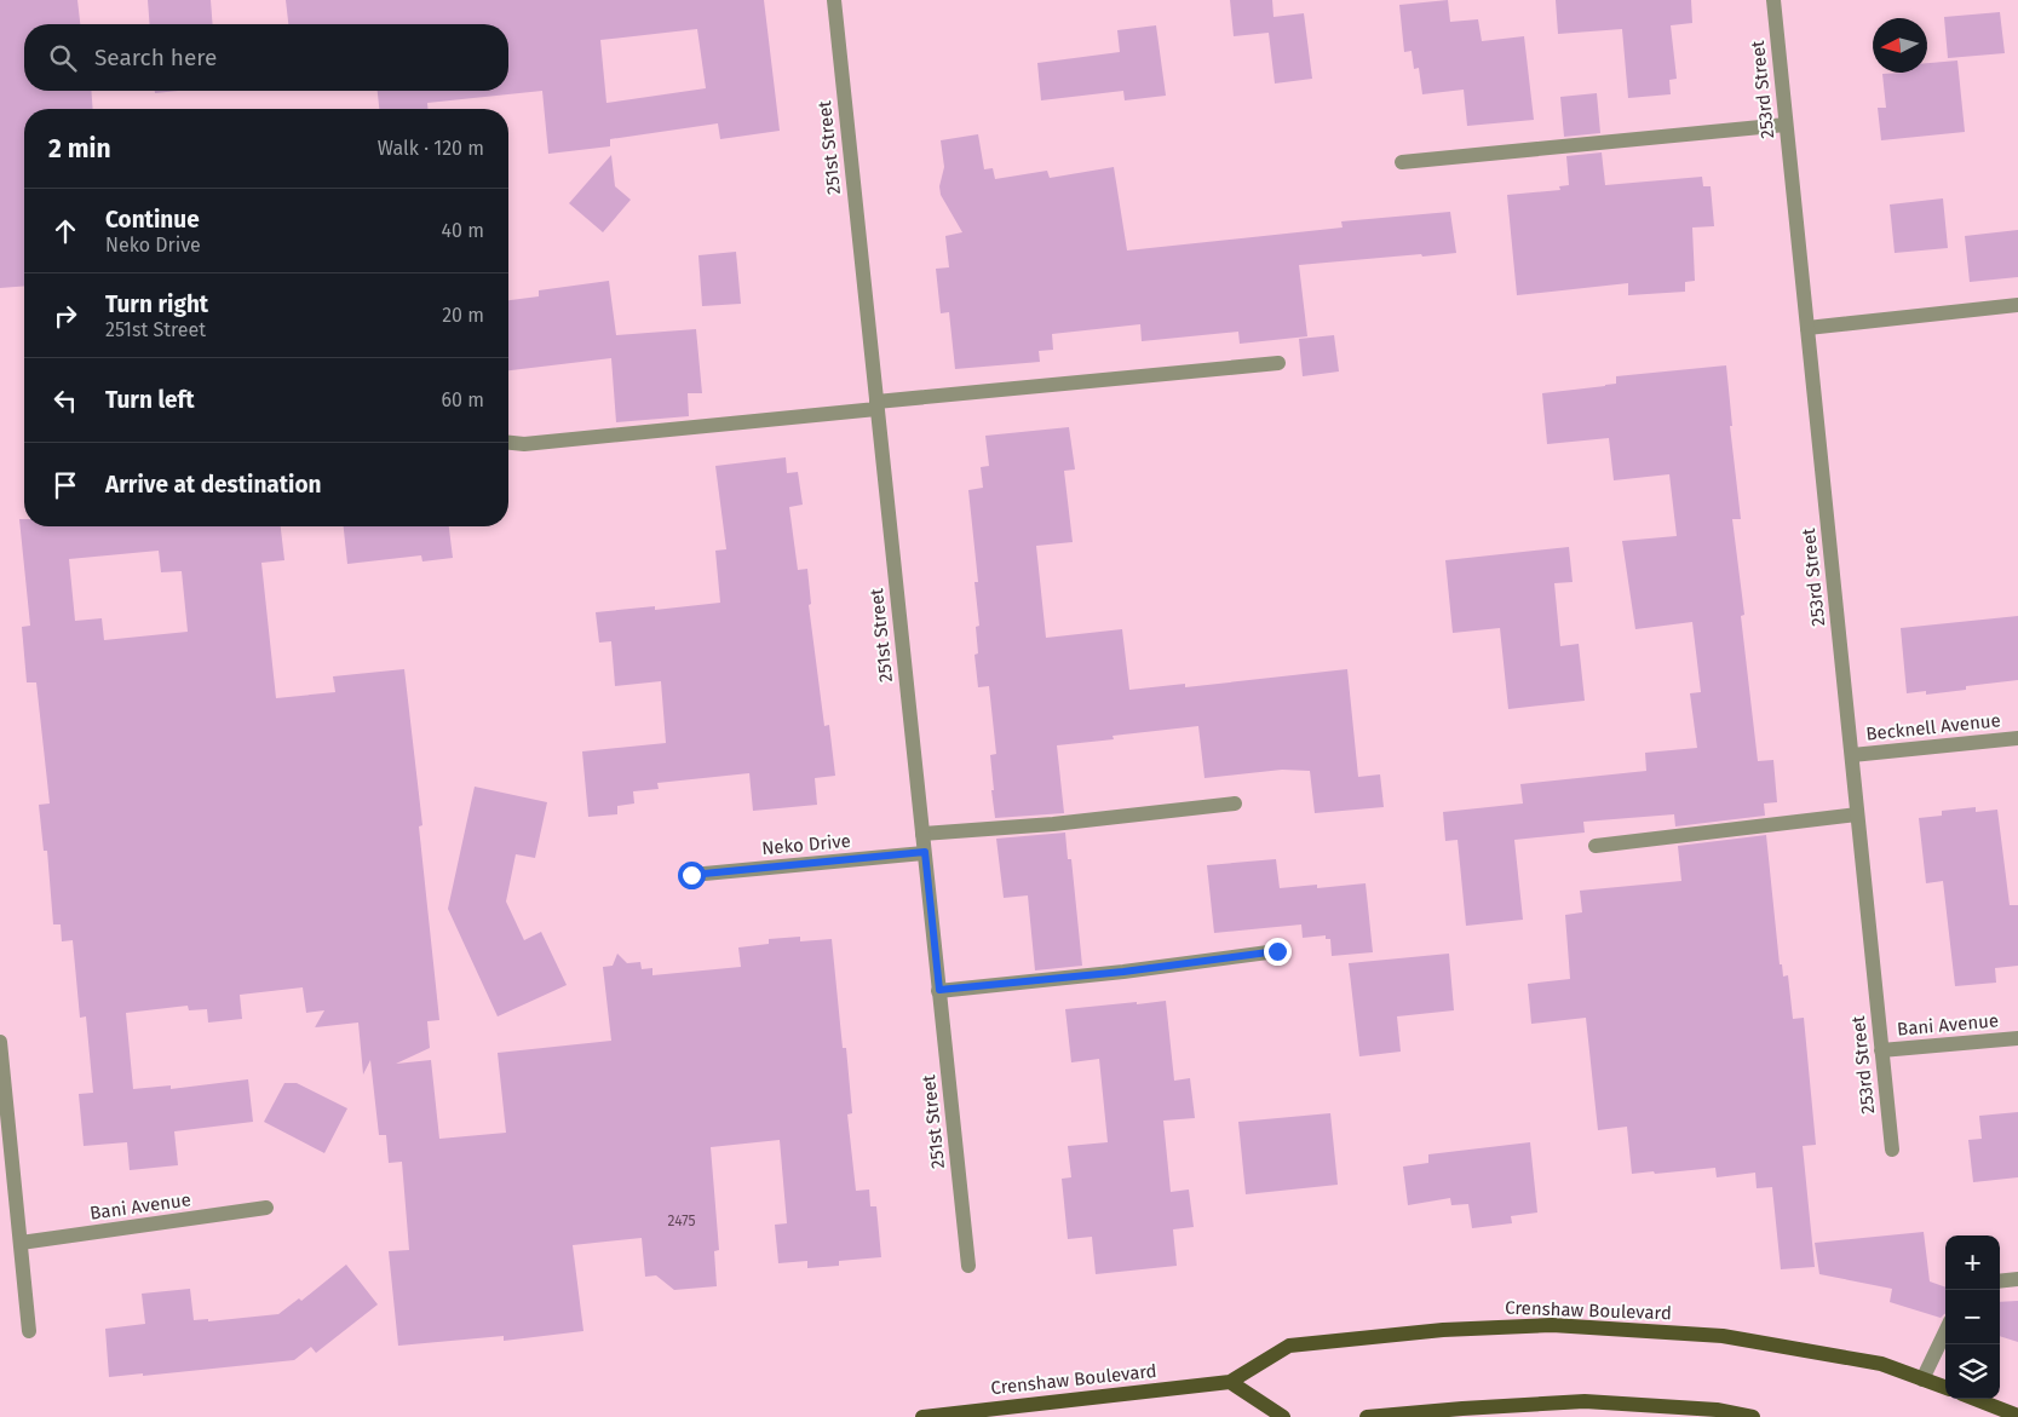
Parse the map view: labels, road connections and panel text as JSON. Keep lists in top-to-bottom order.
{
  "streets": {
    "main road": ["Crenshaw Boulevard"],
    "street": [
      "253rd Street",
      "251st Street",
      "Becknell Avenue",
      "Neko Drive",
      "Bani Avenue"
    ]
  },
  "crossings": [
    ["253rd Street", "Becknell Avenue"],
    ["253rd Street", "Bani Avenue"],
    ["251st Street", "Neko Drive"]
  ],
  "house_numbers": ["2475"],
  "north": "left",
  "page": {
    "search": "Search here",
    "heading": ["2 min", "Walk · 120 m"],
    "list": [
      ["Continue", "Neko Drive", "40 m"],
      ["Turn right", "251st Street", "20 m"],
      ["Turn left", "60 m"],
      "Arrive at destination"
    ],
    "map_buttons": ["+", "−"]
  }
}
